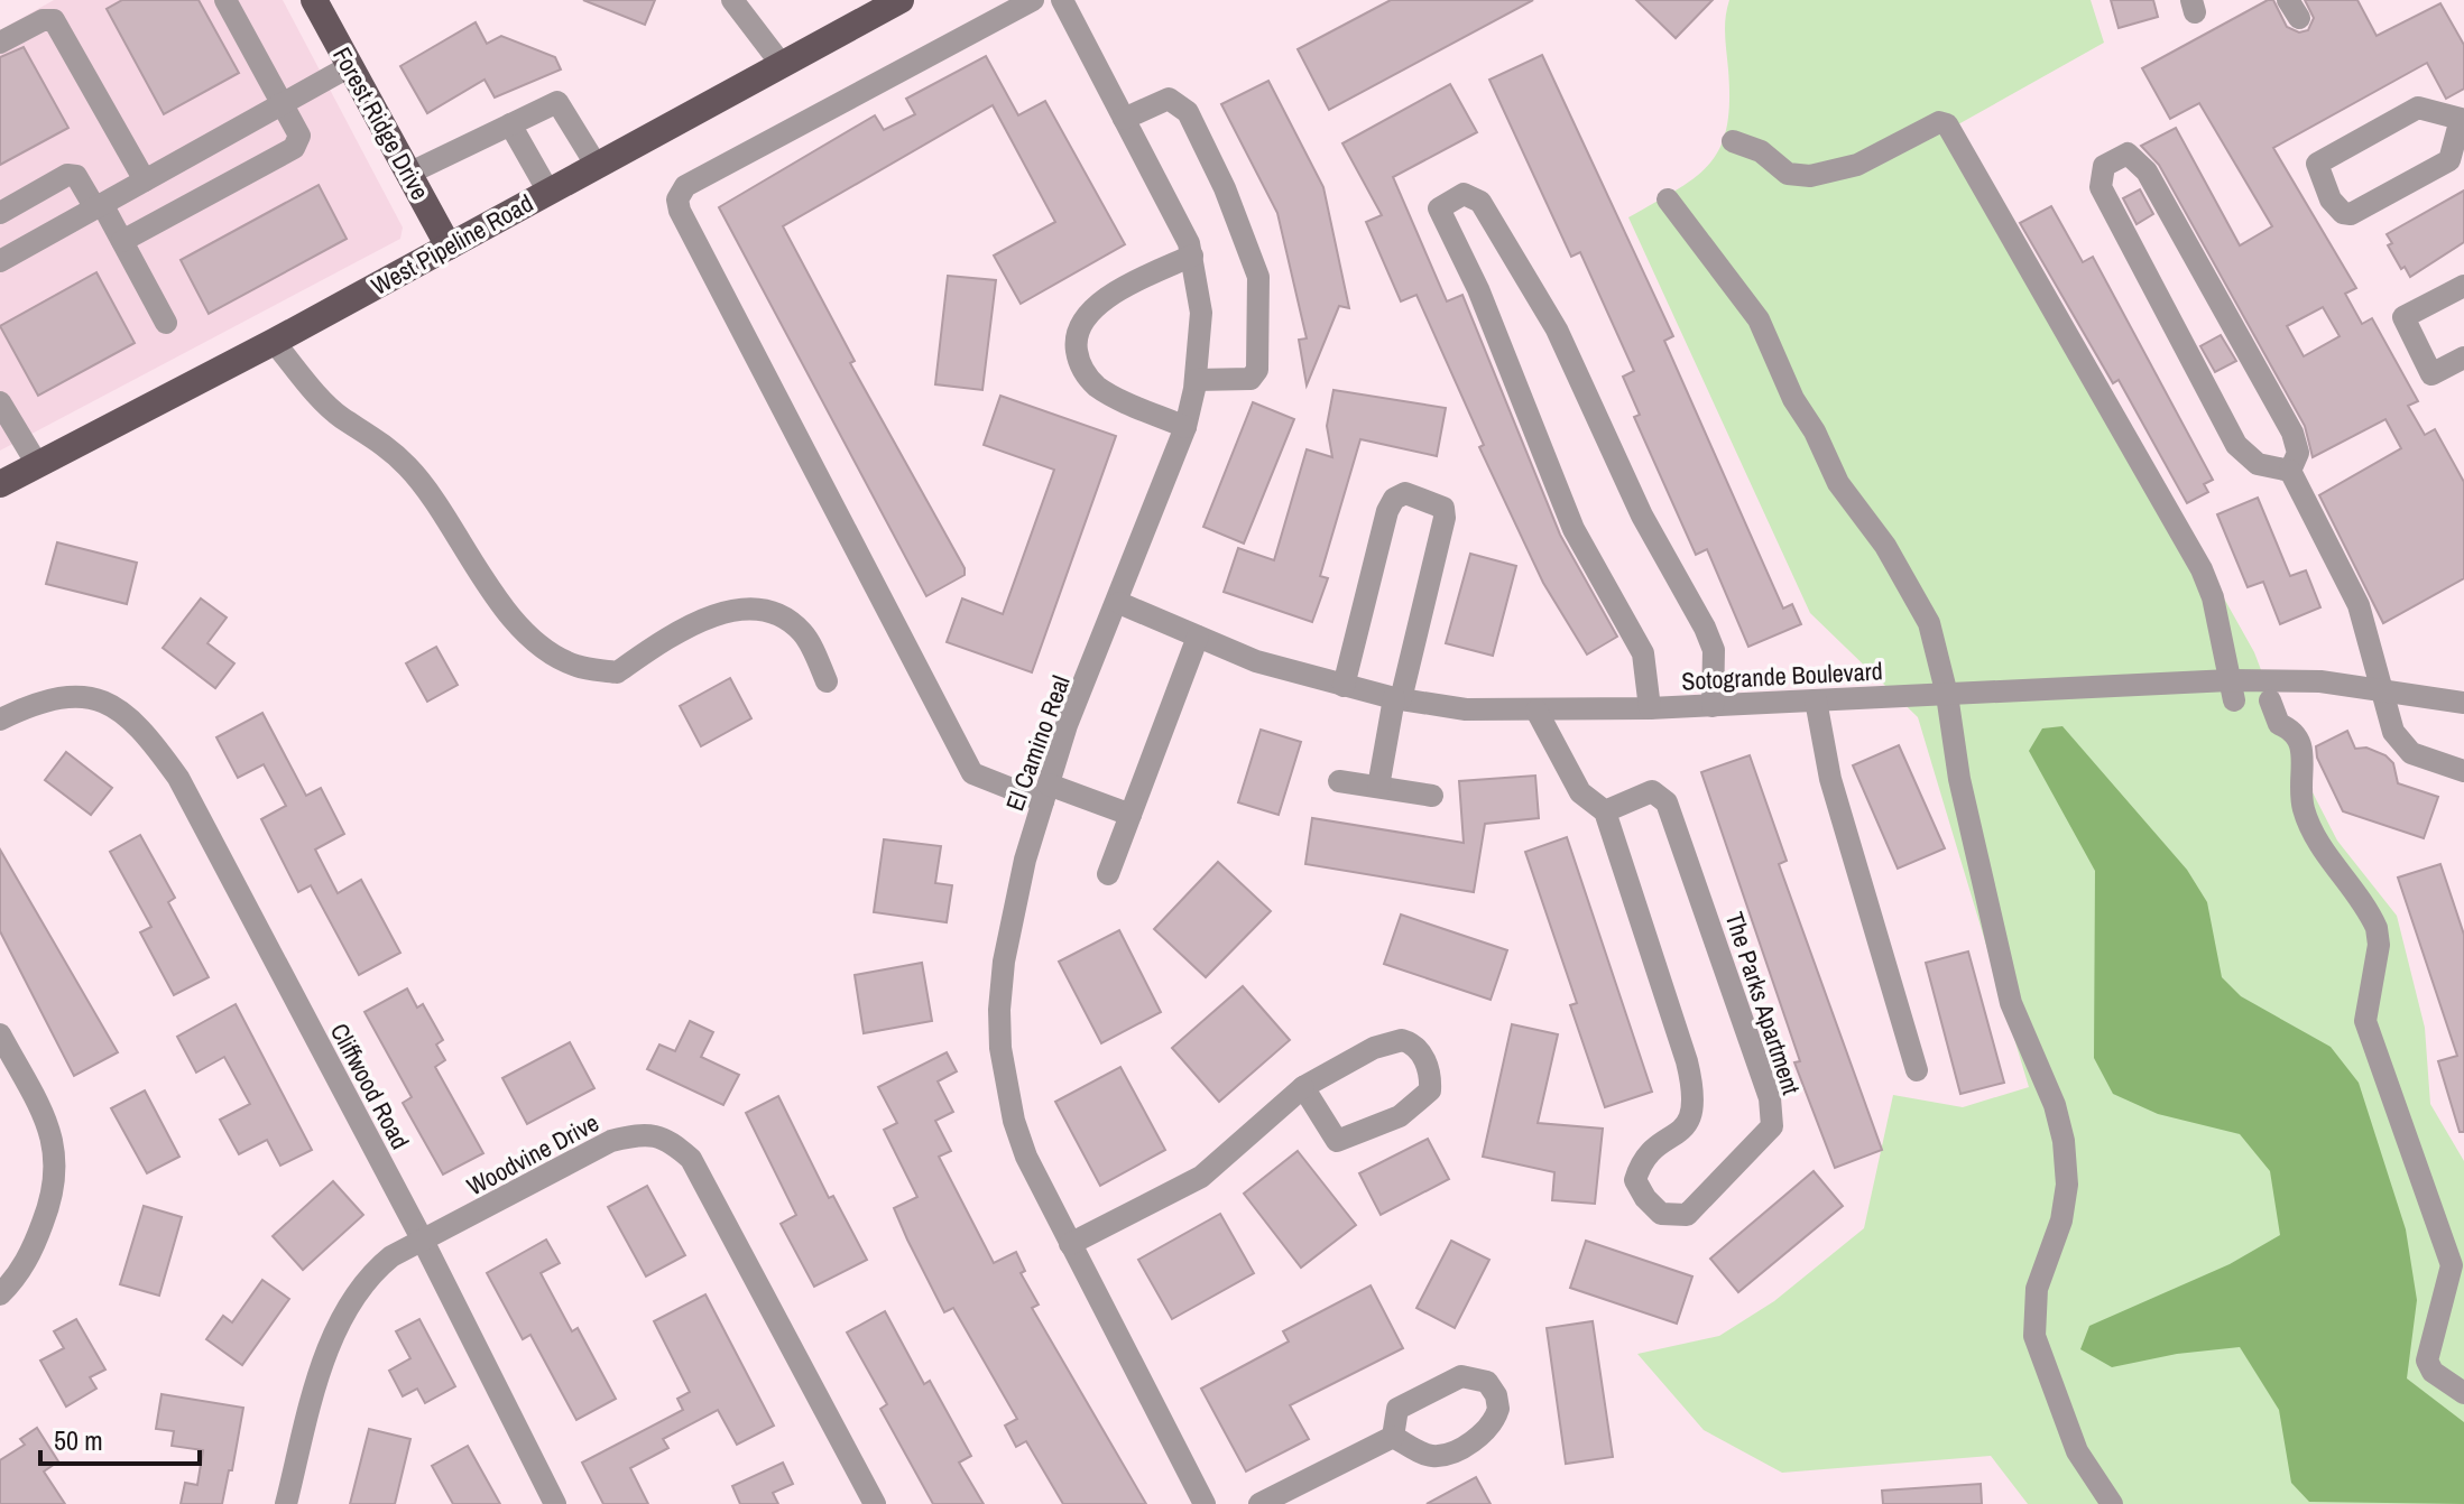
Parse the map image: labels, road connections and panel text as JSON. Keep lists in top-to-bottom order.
{
  "streets": {
    "main road": ["Forest Ridge Drive", "West Pipeline Road"],
    "street": [
      "Sotogrande Boulevard",
      "El Camino Real",
      "The Parks Apartment",
      "Cliffwood Road",
      "Woodvine Drive"
    ]
  },
  "crossings": [
    ["Forest Ridge Drive", "West Pipeline Road"],
    ["Sotogrande Boulevard", "El Camino Real"],
    ["Sotogrande Boulevard", "The Parks Apartment"],
    ["Cliffwood Road", "Woodvine Drive"]
  ],
  "scale_bar": "50 m"
}
